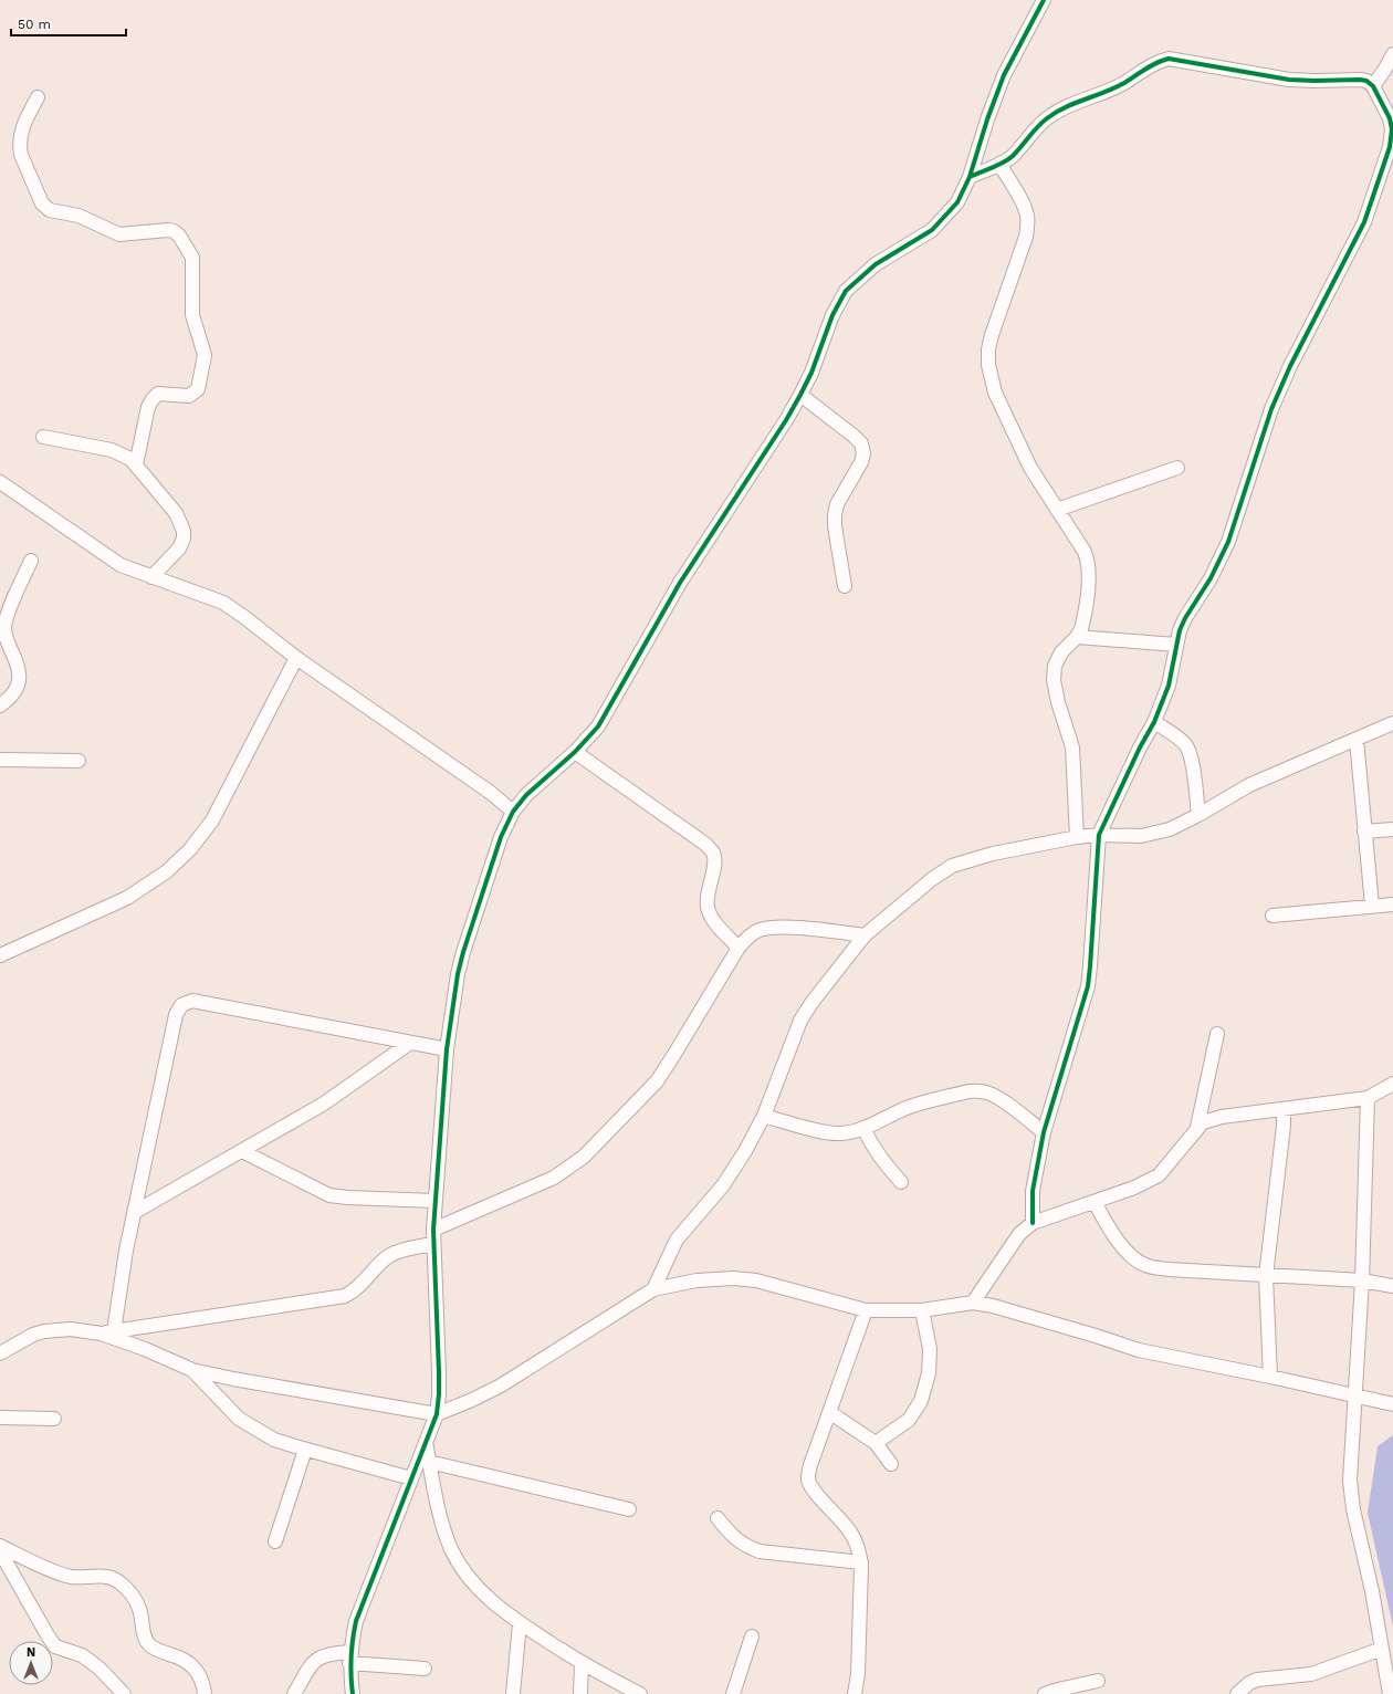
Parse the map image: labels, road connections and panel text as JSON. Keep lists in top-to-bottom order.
{
  "scale_bar": "50 m",
  "north": "top"
}
